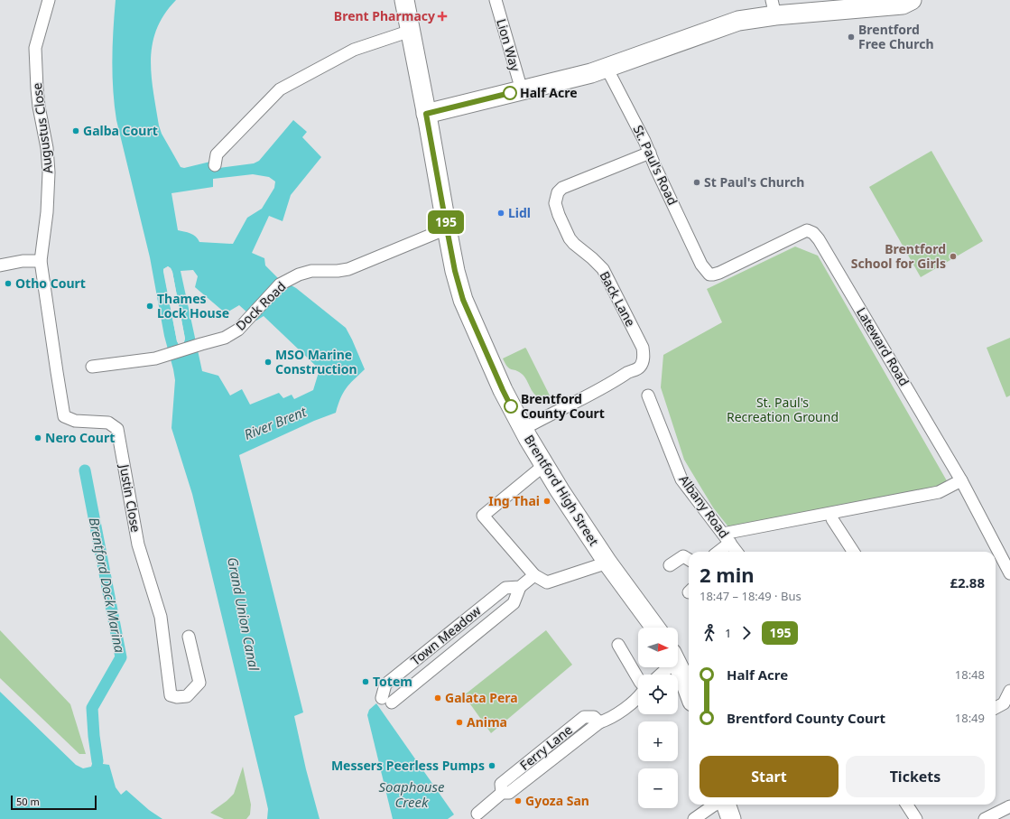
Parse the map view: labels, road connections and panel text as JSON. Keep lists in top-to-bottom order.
{
  "streets": {
    "main road": ["Brentford High Street"],
    "street": [
      "Lion Way",
      "Augustus Close",
      "St. Paul's Road",
      "Back Lane",
      "Dock Road",
      "Lateward Road",
      "Justin Close",
      "Albany Road",
      "Town Meadow",
      "Ferry Lane"
    ]
  },
  "crossings": [
    ["Augustus Close", "Justin Close"],
    ["St. Paul's Road", "Back Lane"],
    ["St. Paul's Road", "Lateward Road"],
    ["Back Lane", "Brentford High Street"],
    ["Dock Road", "Brentford High Street"]
  ],
  "water": [
    "River Brent",
    "Brentford Dock Marina",
    "Grand Union Canal",
    "Soaphouse Creek"
  ],
  "parks": ["St. Paul's Recreation Ground"],
  "places": {
    "health": ["Brent Pharmacy"],
    "other": [
      "Brentford Free Church",
      "Half Acre",
      "Galba Court",
      "St Paul's Church",
      "Lidl",
      "Brentford School for Girls",
      "Otho Court",
      "Thames Lock House",
      "MSO Marine Construction",
      "Brentford County Court",
      "Nero Court",
      "Ing Thai",
      "Totem",
      "Galata Pera",
      "Anima",
      "Messers Peerless Pumps",
      "Gyoza San"
    ]
  },
  "lines": ["bus line 195"],
  "scale_bar": "50 m",
  "north": "right",
  "page": {
    "on_map": "195",
    "heading": ["2 min", "18:47 – 18:49 · Bus", "£2.88"],
    "legs": ["1", "195"],
    "map_buttons": ["+", "−"],
    "list": [
      {
        "name": "Half Acre",
        "value": "18:48"
      },
      {
        "name": "Brentford County Court",
        "value": "18:49"
      }
    ],
    "buttons": ["Start", "Tickets"],
    "scale": "50 m"
  }
}
